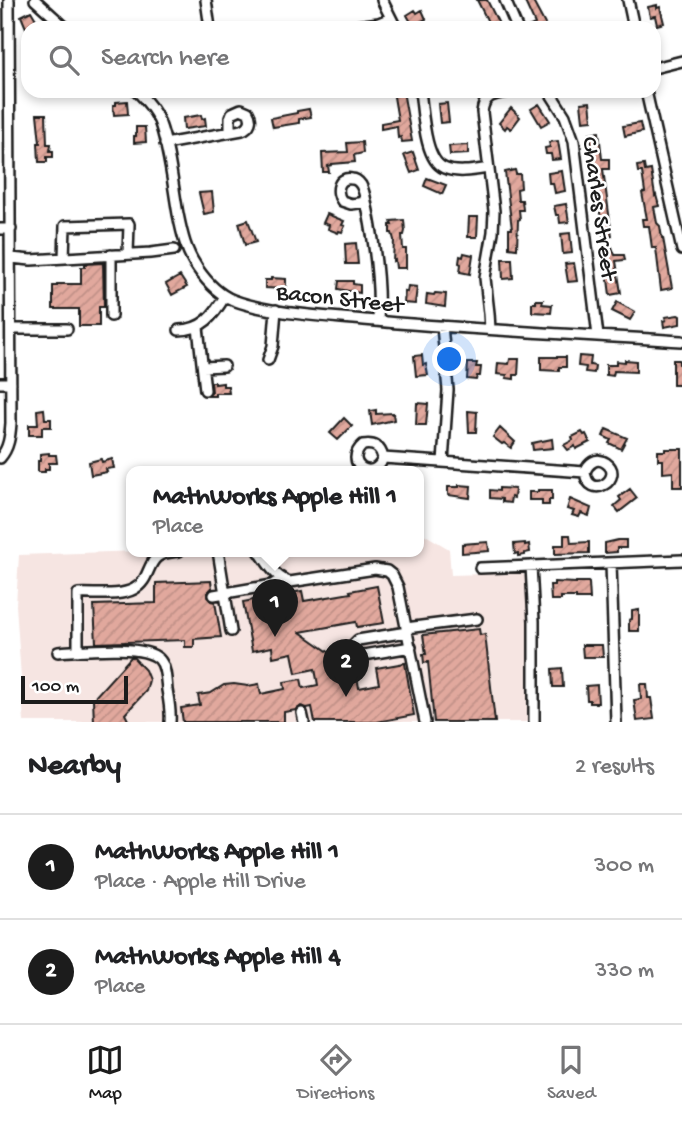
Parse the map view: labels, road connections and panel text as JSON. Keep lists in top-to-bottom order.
{
  "streets": {
    "street": ["Charles Street", "Bacon Street"]
  },
  "crossings": [
    ["Charles Street", "Bacon Street"]
  ],
  "scale_bar": "100 m",
  "page": {
    "search": "Search here",
    "popup": ["MathWorks Apple Hill 1", "Place"],
    "pins": ["1", "2"],
    "scale": "100 m",
    "heading": ["Nearby", "2 results"],
    "list": [
      {
        "mark": "1",
        "name": "MathWorks Apple Hill 1",
        "note": "Place · Apple Hill Drive",
        "value": "300 m"
      },
      {
        "mark": "2",
        "name": "MathWorks Apple Hill 4",
        "note": "Place",
        "value": "330 m"
      }
    ],
    "nav": ["Map", "Directions", "Saved"]
  }
}
